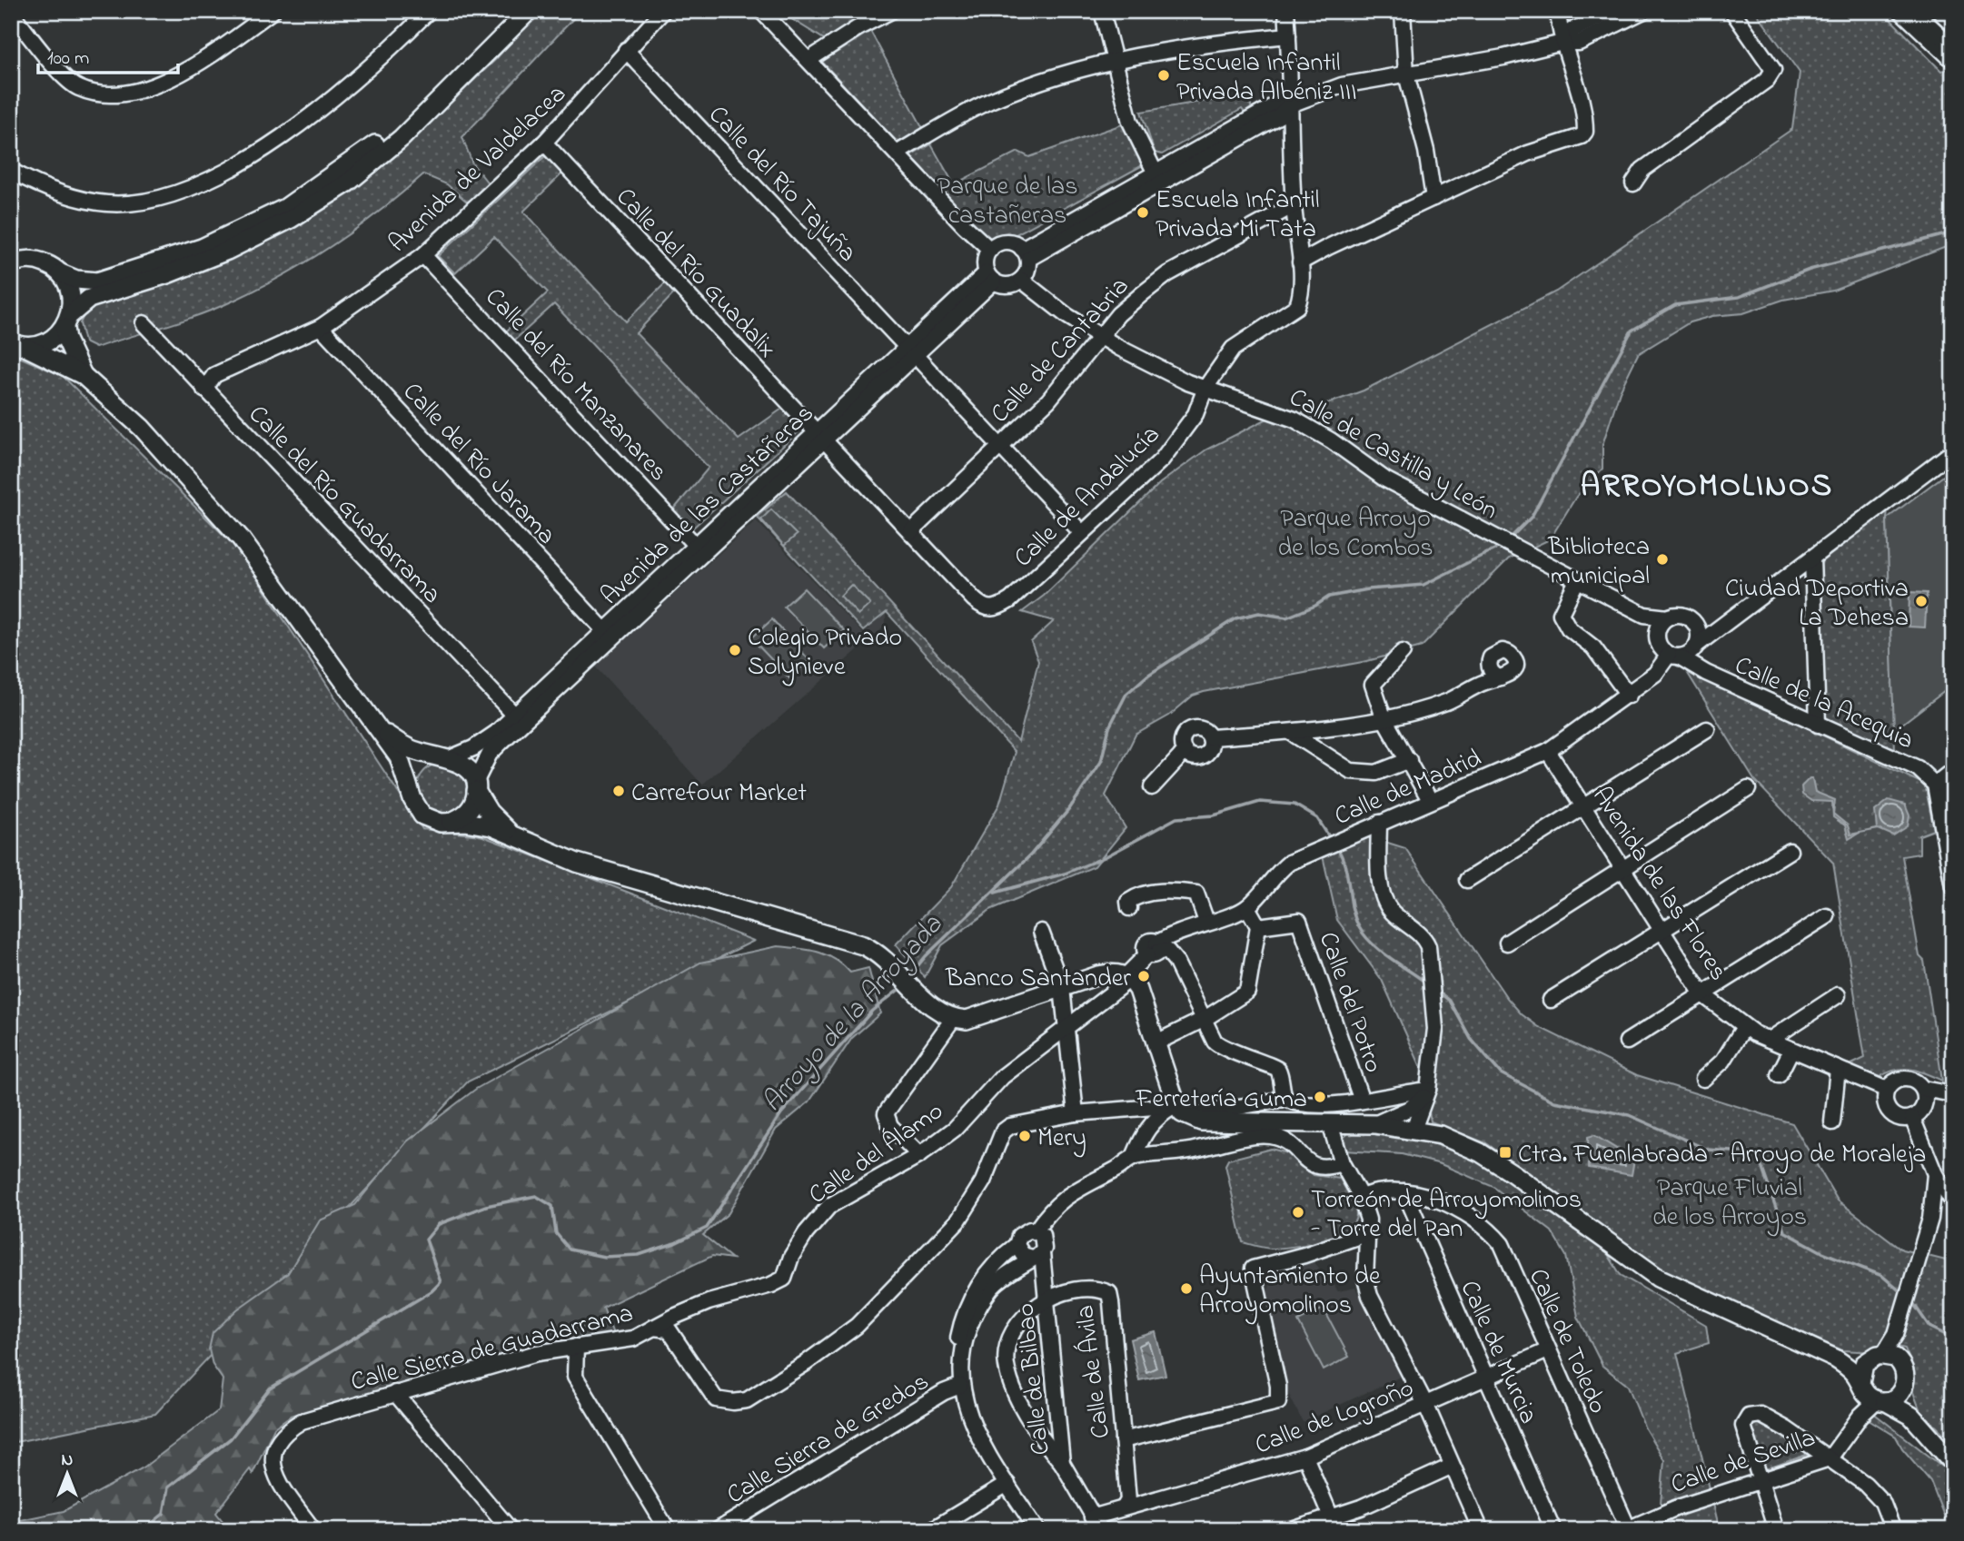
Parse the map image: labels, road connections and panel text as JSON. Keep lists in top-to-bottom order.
{
  "streets": {
    "street": [
      "Avenida de Valdelacea",
      "Calle del Río Tajuña",
      "Calle del Río Guadalix",
      "Calle de Cantabria",
      "Calle del Río Manzanares",
      "Calle de Castilla y León",
      "Calle del Río Jarama",
      "Calle de Andalucía",
      "Calle del Río Guadarrama",
      "Avenida de las Castañeras",
      "Calle de la Acequia",
      "Calle de Madrid",
      "Avenida de las Flores",
      "Calle del Potro",
      "Calle del Álamo",
      "Calle de Toledo",
      "Calle Sierra de Guadarrama",
      "Calle de Murcia",
      "Calle de Ávila",
      "Calle de Bilbao",
      "Calle de Logroño",
      "Calle Sierra de Gredos",
      "Calle de Sevilla"
    ]
  },
  "crossings": [
    ["Avenida de Valdelacea", "Calle del Río Tajuña"],
    ["Avenida de Valdelacea", "Calle del Río Guadalix"],
    ["Avenida de Valdelacea", "Calle del Río Manzanares"],
    ["Avenida de Valdelacea", "Calle del Río Jarama"],
    ["Avenida de Valdelacea", "Calle del Río Guadarrama"],
    ["Calle del Río Tajuña", "Calle de Cantabria"],
    ["Calle del Río Tajuña", "Calle de Andalucía"],
    ["Calle del Río Tajuña", "Avenida de las Castañeras"],
    ["Calle del Río Guadalix", "Calle de Cantabria"],
    ["Calle del Río Guadalix", "Calle de Andalucía"],
    ["Calle del Río Guadalix", "Avenida de las Castañeras"],
    ["Calle de Cantabria", "Calle de Castilla y León"],
    ["Calle del Río Manzanares", "Avenida de las Castañeras"],
    ["Calle de Castilla y León", "Calle de Andalucía"],
    ["Calle de Castilla y León", "Avenida de las Castañeras"],
    ["Calle de Castilla y León", "Calle de la Acequia"],
    ["Calle de Castilla y León", "Calle de Madrid"],
    ["Calle del Río Jarama", "Avenida de las Castañeras"],
    ["Calle del Río Guadarrama", "Avenida de las Castañeras"],
    ["Calle de la Acequia", "Calle de Madrid"],
    ["Calle de Madrid", "Avenida de las Flores"],
    ["Calle del Álamo", "Calle Sierra de Guadarrama"],
    ["Calle de Toledo", "Calle de Murcia"],
    ["Calle de Toledo", "Calle de Logroño"],
    ["Calle de Toledo", "Calle de Sevilla"],
    ["Calle de Murcia", "Calle de Logroño"],
    ["Calle de Ávila", "Calle de Bilbao"],
    ["Calle de Ávila", "Calle de Logroño"],
    ["Calle de Bilbao", "Calle de Logroño"]
  ],
  "districts": ["ARROYOMOLINOS"],
  "water": ["Arroyo de la Arroyada"],
  "parks": ["Parque de las castañeras", "Parque Arroyo de los Combos", "Parque Fluvial de los Arroyos"],
  "places": {
    "other": [
      "Escuela Infantil Privada Albéniz III",
      "Escuela Infantil Privada Mi Tata",
      "Biblioteca municipal",
      "Ciudad Deportiva La Dehesa",
      "Colegio Privado Solynieve",
      "Carrefour Market",
      "Banco Santander",
      "Ferretería Guma",
      "Mery",
      "Torreón de Arroyomolinos - Torre del Pan",
      "Ayuntamiento de Arroyomolinos"
    ],
    "transit": ["Ctra. Fuenlabrada - Arroyo de Moraleja"]
  },
  "scale_bar": "100 m",
  "north": "top"
}
